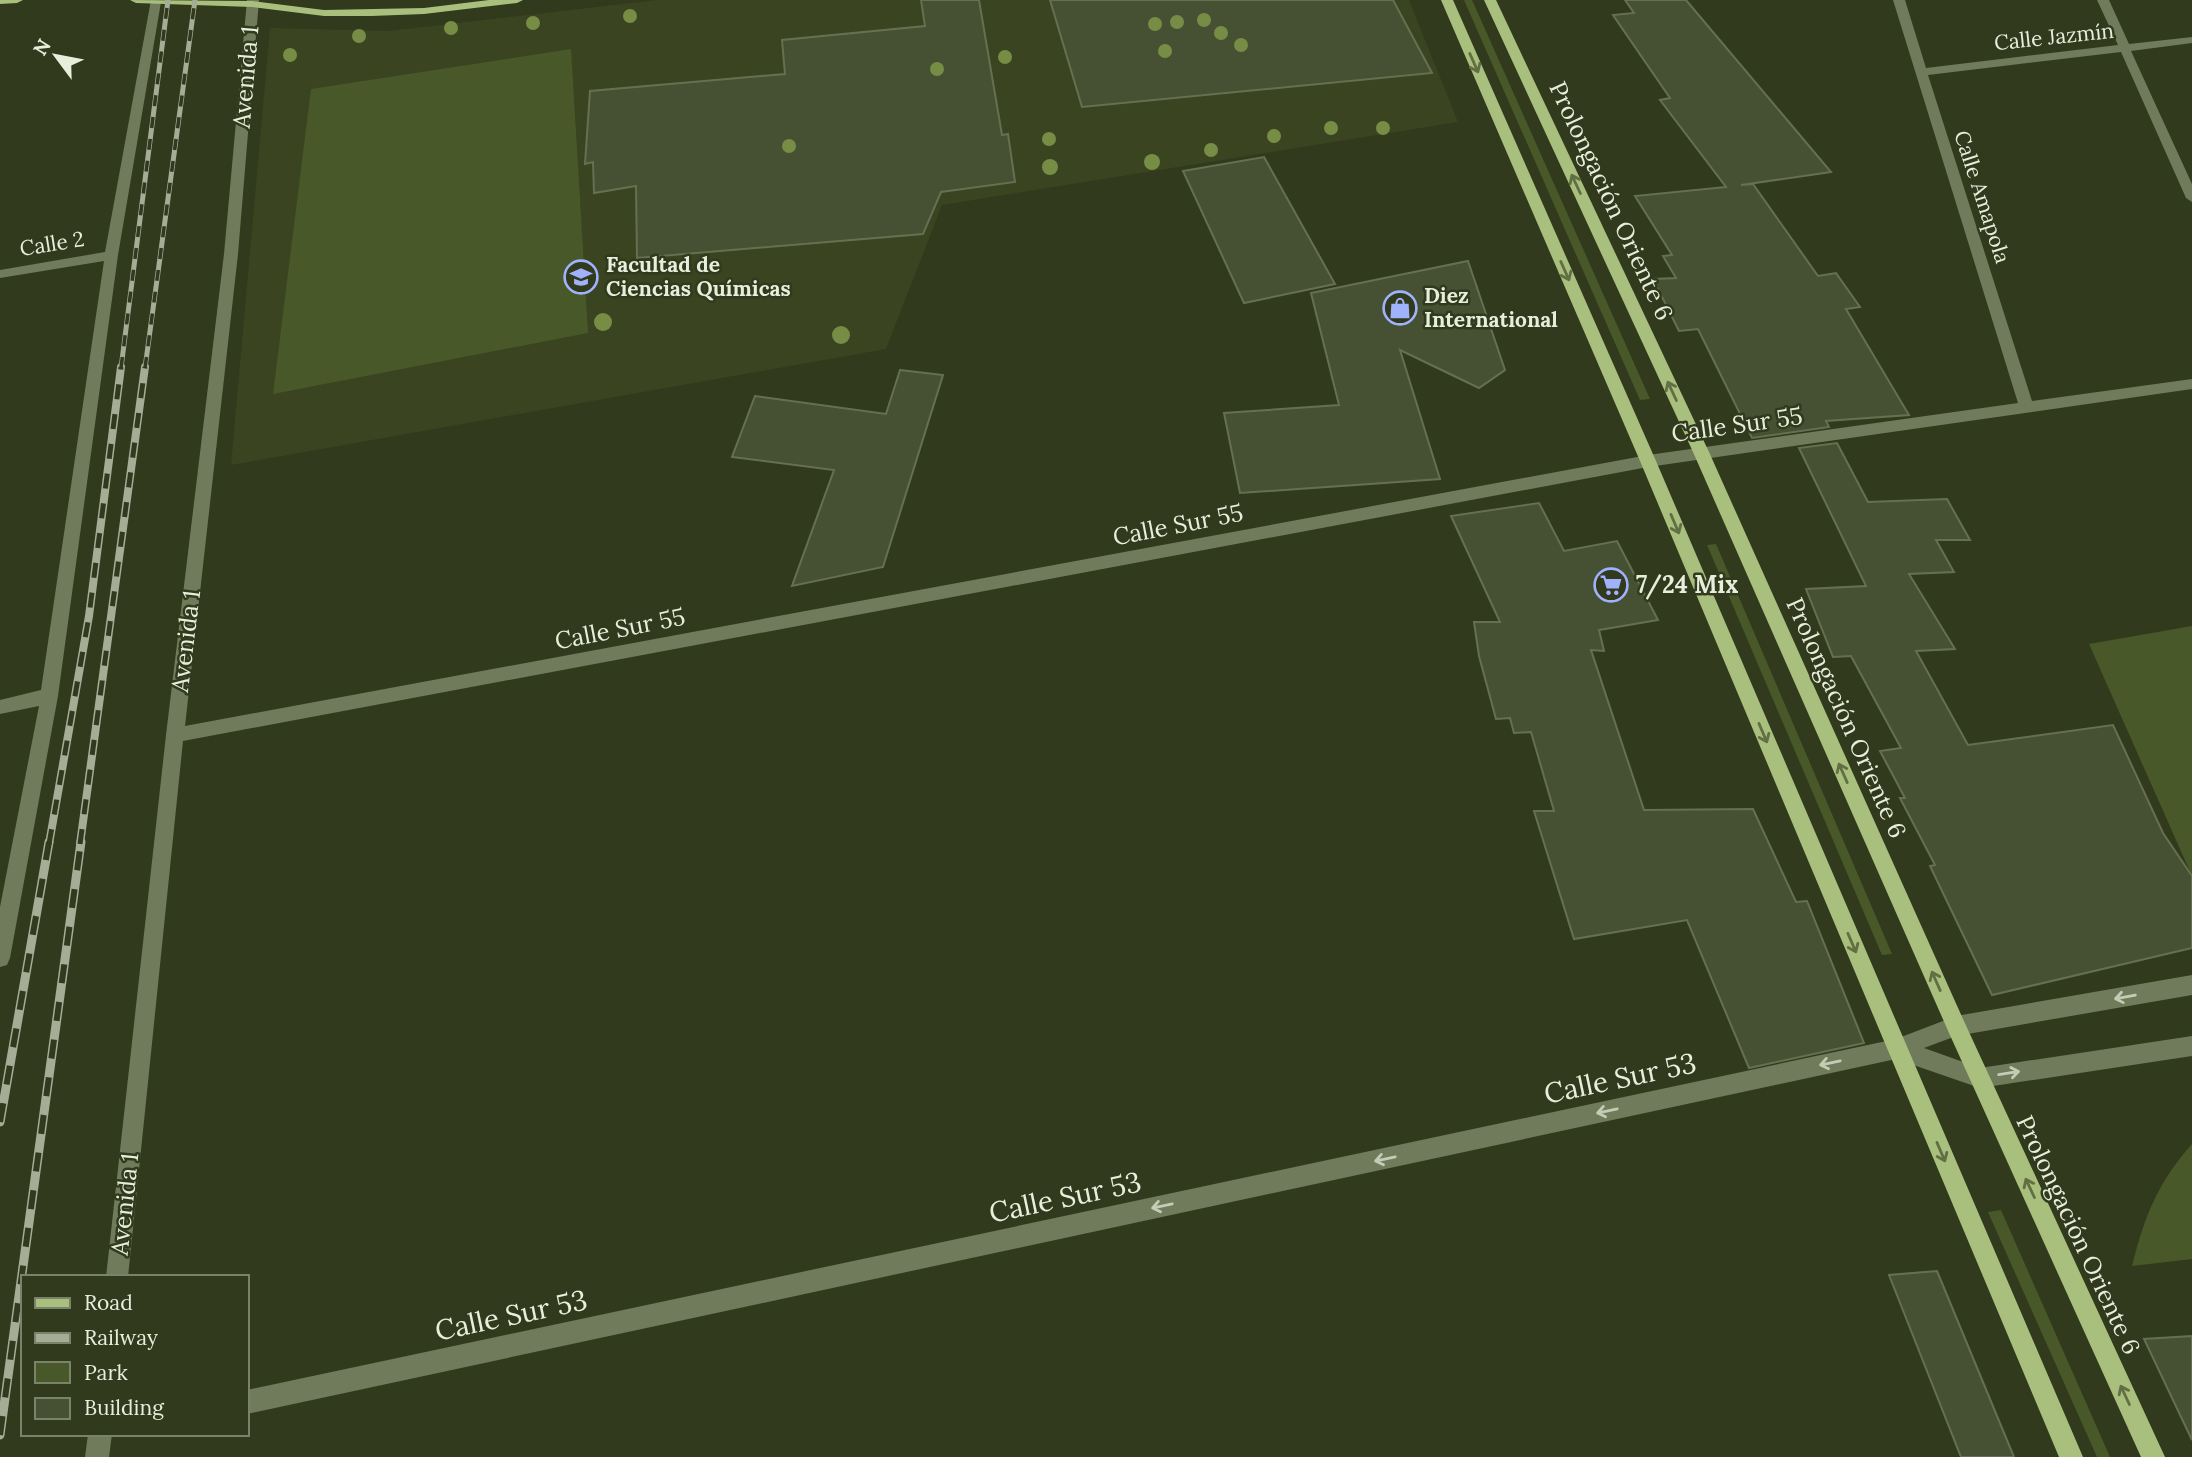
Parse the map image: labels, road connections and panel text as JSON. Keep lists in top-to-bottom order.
{
  "streets": {
    "main road": ["Prolongación Oriente 6"],
    "street": [
      "Calle Jazmín",
      "Avenida 1",
      "Calle Amapola",
      "Calle 2",
      "Calle Sur 55",
      "Calle Sur 53"
    ]
  },
  "crossings": [
    ["Calle Jazmín", "Calle Amapola"],
    ["Avenida 1", "Calle Sur 55"],
    ["Calle Amapola", "Calle Sur 55"],
    ["Prolongación Oriente 6", "Calle Sur 55"],
    ["Prolongación Oriente 6", "Calle Sur 53"]
  ],
  "one_way": ["Calle Sur 53"],
  "places": {
    "school or university": ["Facultad de Ciencias Químicas"],
    "shop": ["Diez International"],
    "supermarket": ["7/24 Mix"]
  },
  "legend": [
    "Road",
    "Railway",
    "Park",
    "Building"
  ],
  "north": "top left"
}
